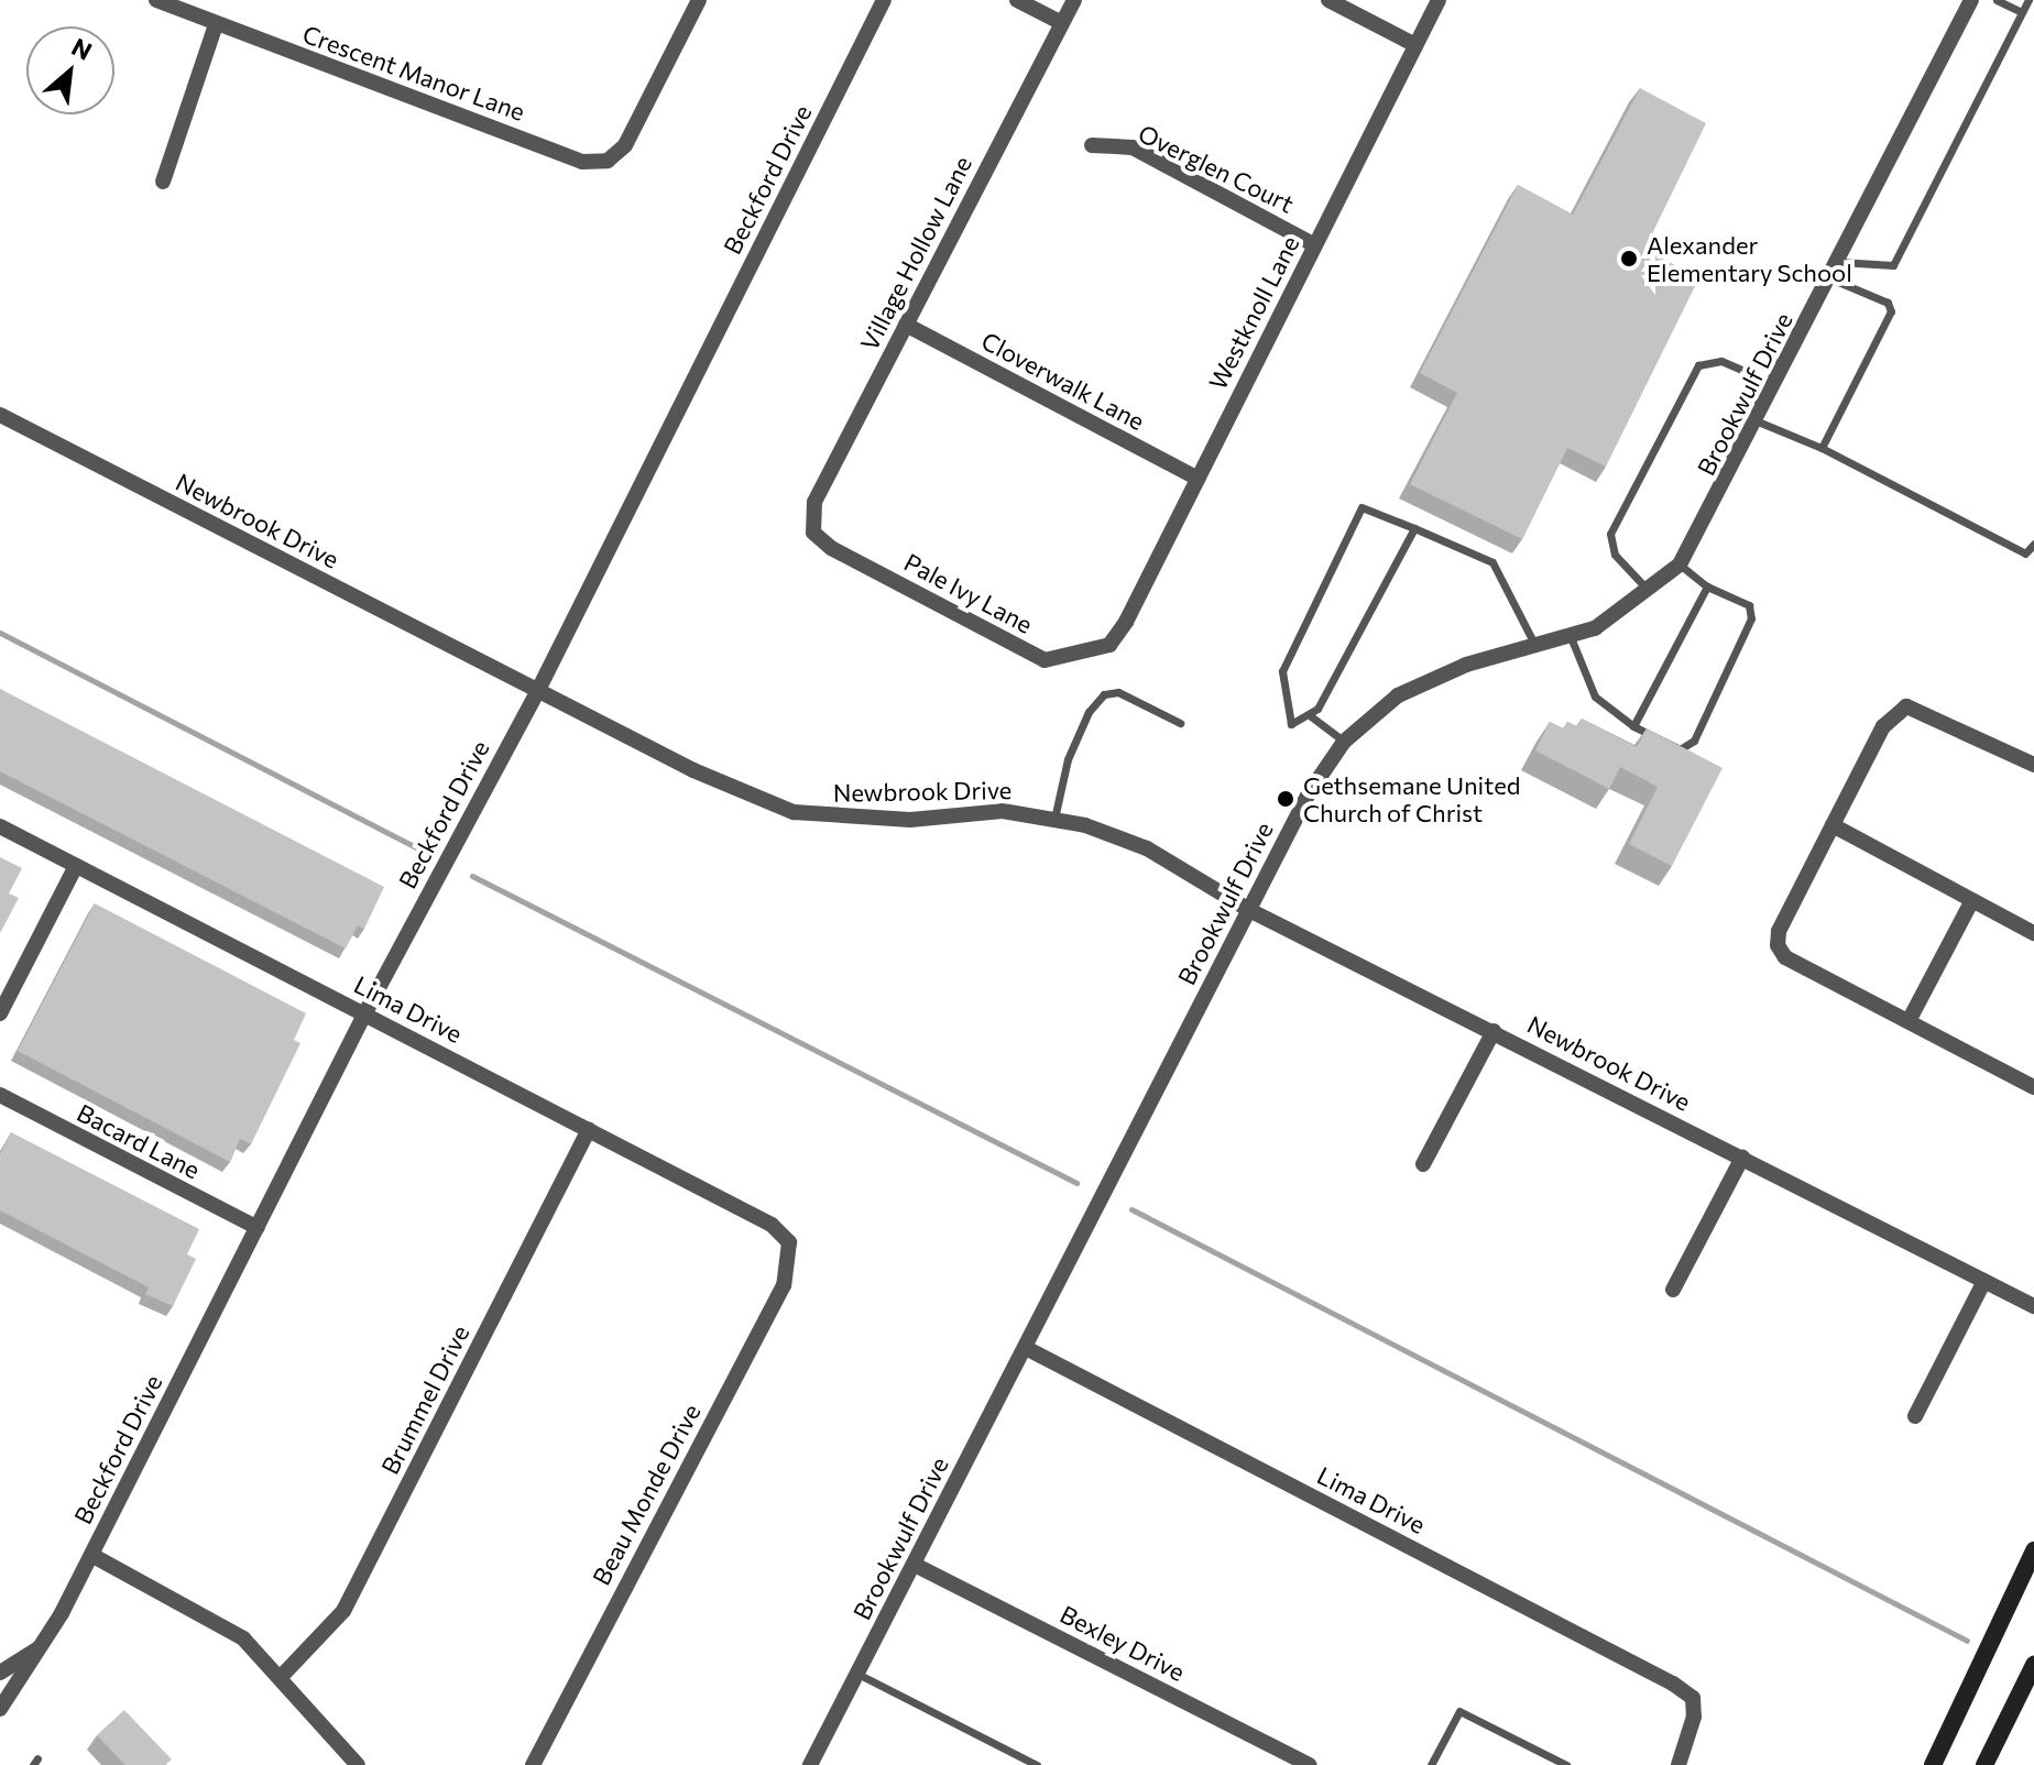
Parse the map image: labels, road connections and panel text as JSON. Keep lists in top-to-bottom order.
{
  "streets": {
    "street": [
      "Crescent Manor Lane",
      "Overglen Court",
      "Beckford Drive",
      "Village Hollow Lane",
      "Westknoll Lane",
      "Cloverwalk Lane",
      "Brookwulf Drive",
      "Newbrook Drive",
      "Pale Ivy Lane",
      "Lima Drive",
      "Bacard Lane",
      "Brummel Drive",
      "Beau Monde Drive",
      "Bexley Drive"
    ]
  },
  "crossings": [
    ["Overglen Court", "Westknoll Lane"],
    ["Beckford Drive", "Newbrook Drive"],
    ["Beckford Drive", "Lima Drive"],
    ["Beckford Drive", "Bacard Lane"],
    ["Village Hollow Lane", "Cloverwalk Lane"],
    ["Village Hollow Lane", "Pale Ivy Lane"],
    ["Westknoll Lane", "Cloverwalk Lane"],
    ["Westknoll Lane", "Pale Ivy Lane"],
    ["Brookwulf Drive", "Newbrook Drive"],
    ["Brookwulf Drive", "Lima Drive"],
    ["Brookwulf Drive", "Bexley Drive"],
    ["Lima Drive", "Brummel Drive"],
    ["Lima Drive", "Beau Monde Drive"]
  ],
  "places": ["Alexander Elementary School", "Gethsemane United Church of Christ"],
  "north": "top right"
}
